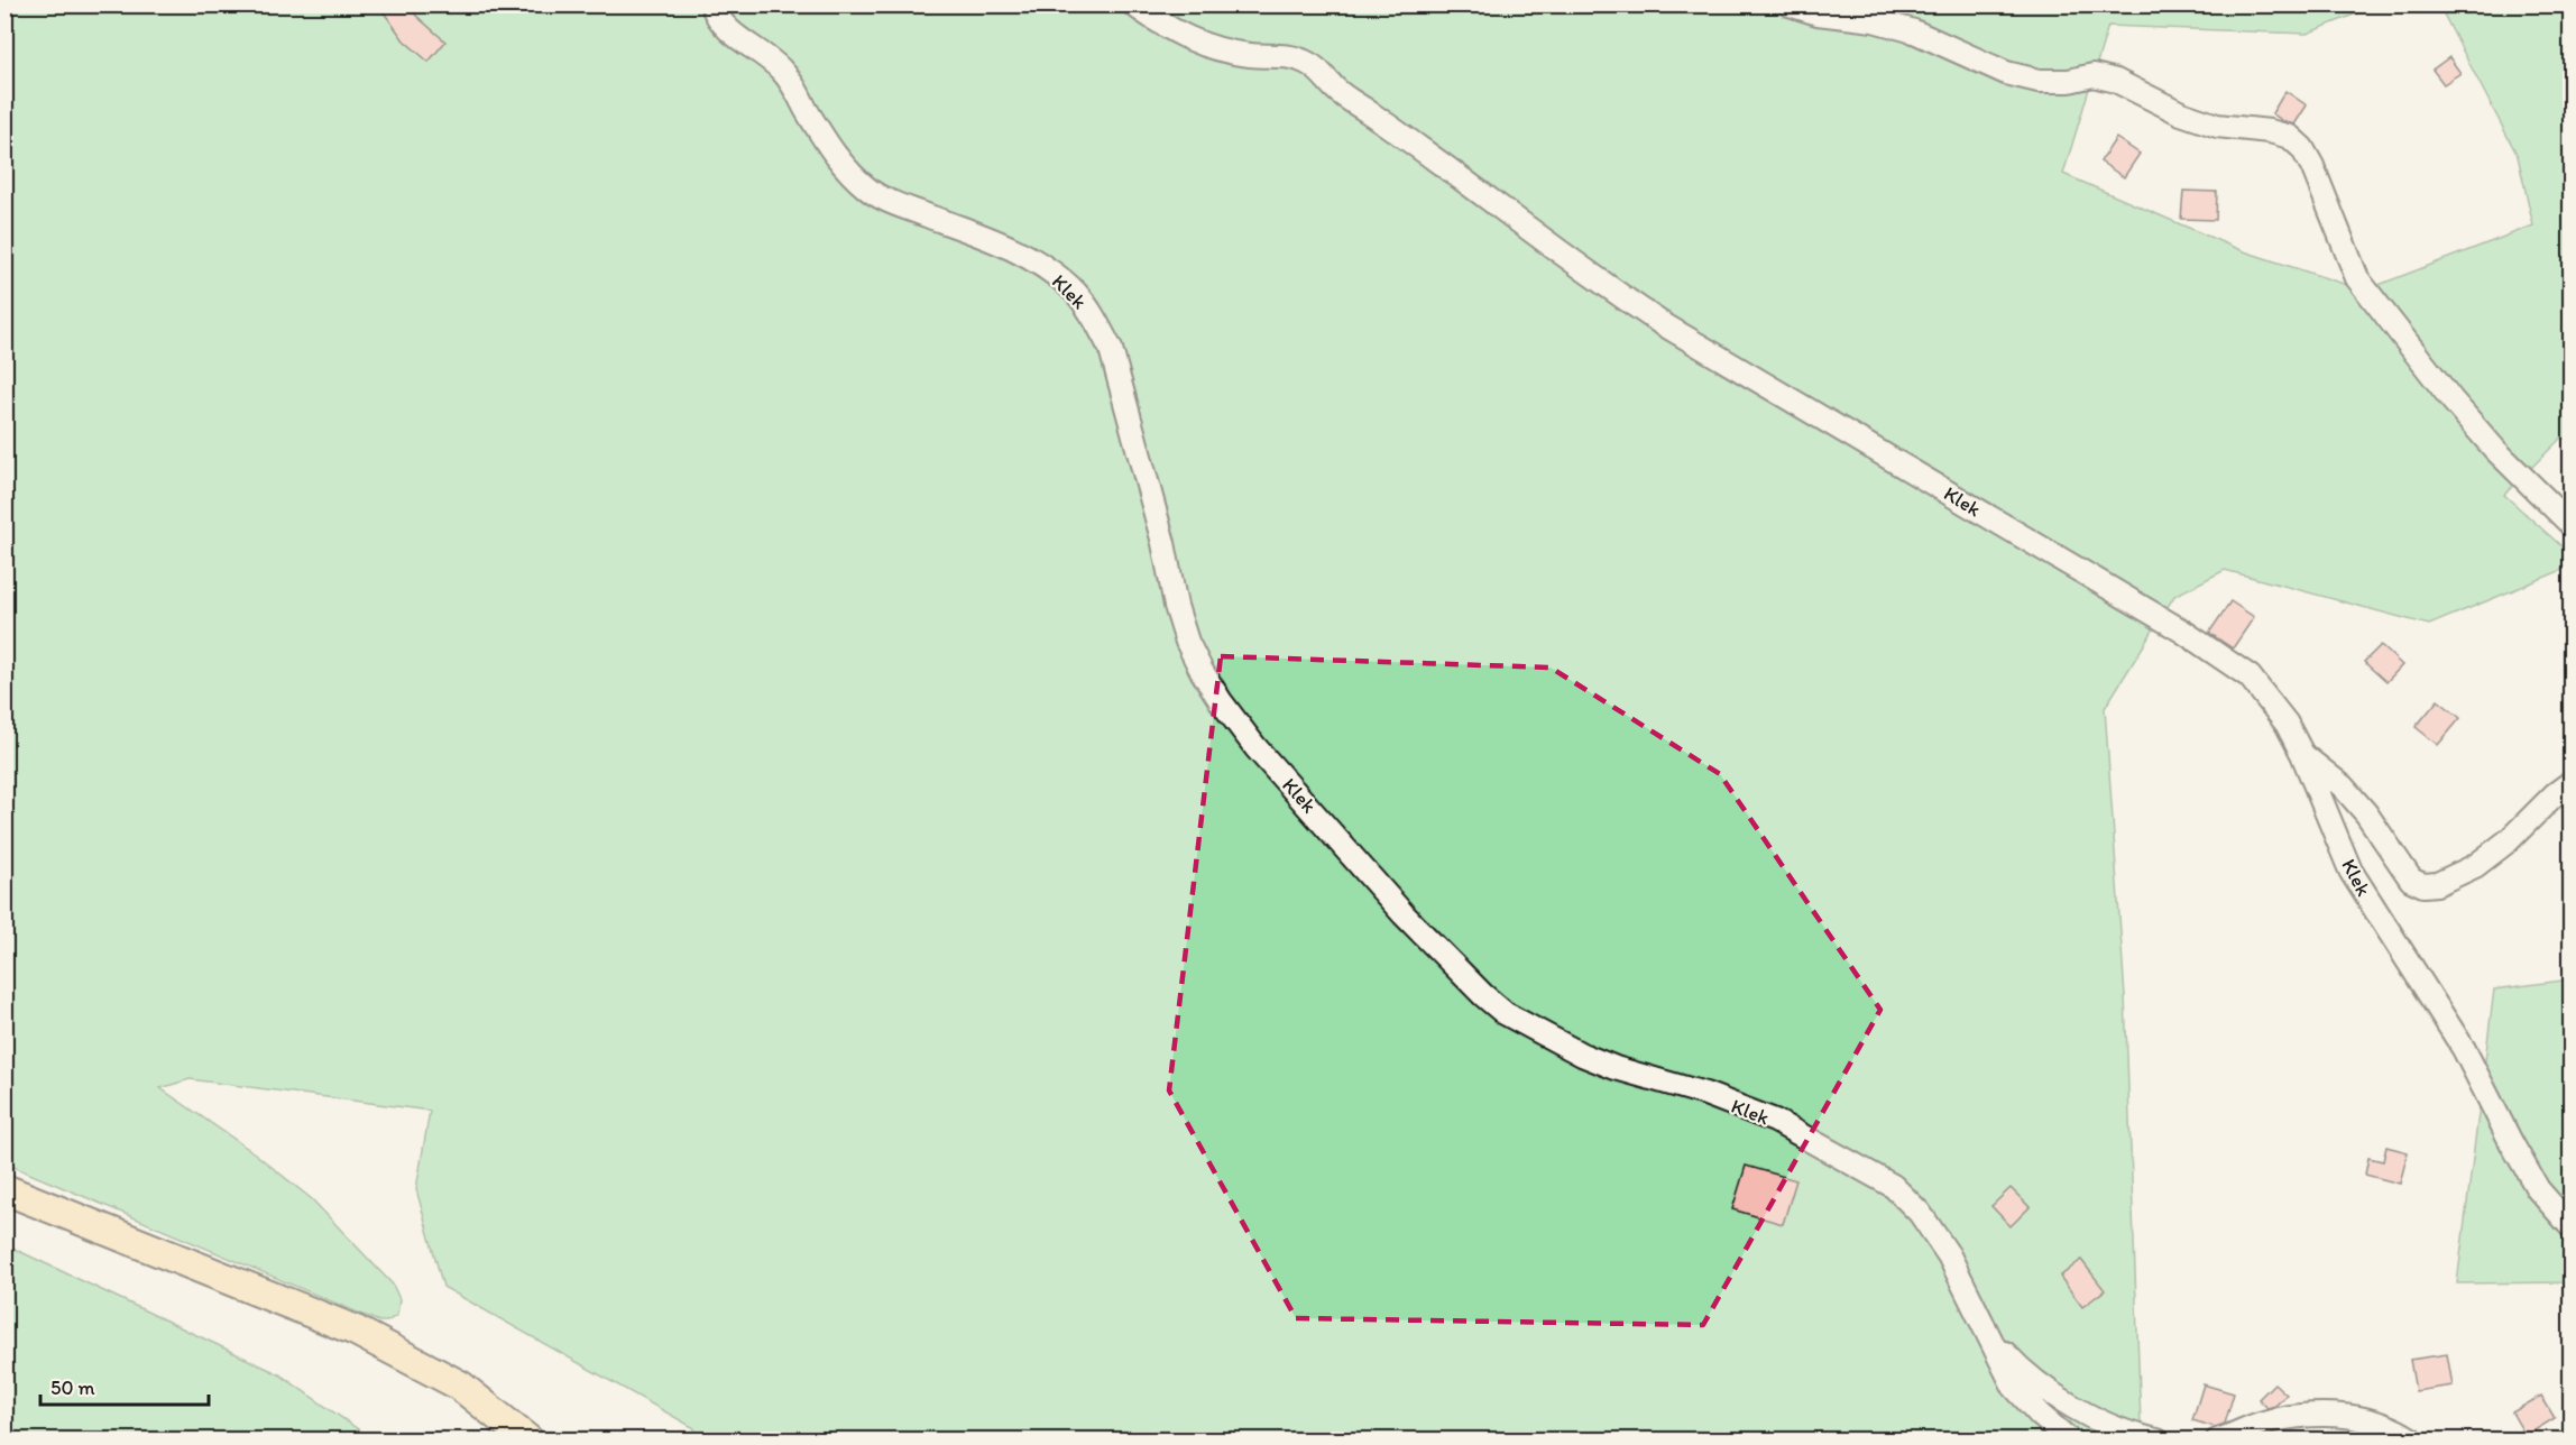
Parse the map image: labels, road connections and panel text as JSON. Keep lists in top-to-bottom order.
{
  "streets": {
    "street": ["Klek"]
  },
  "scale_bar": "50 m"
}
